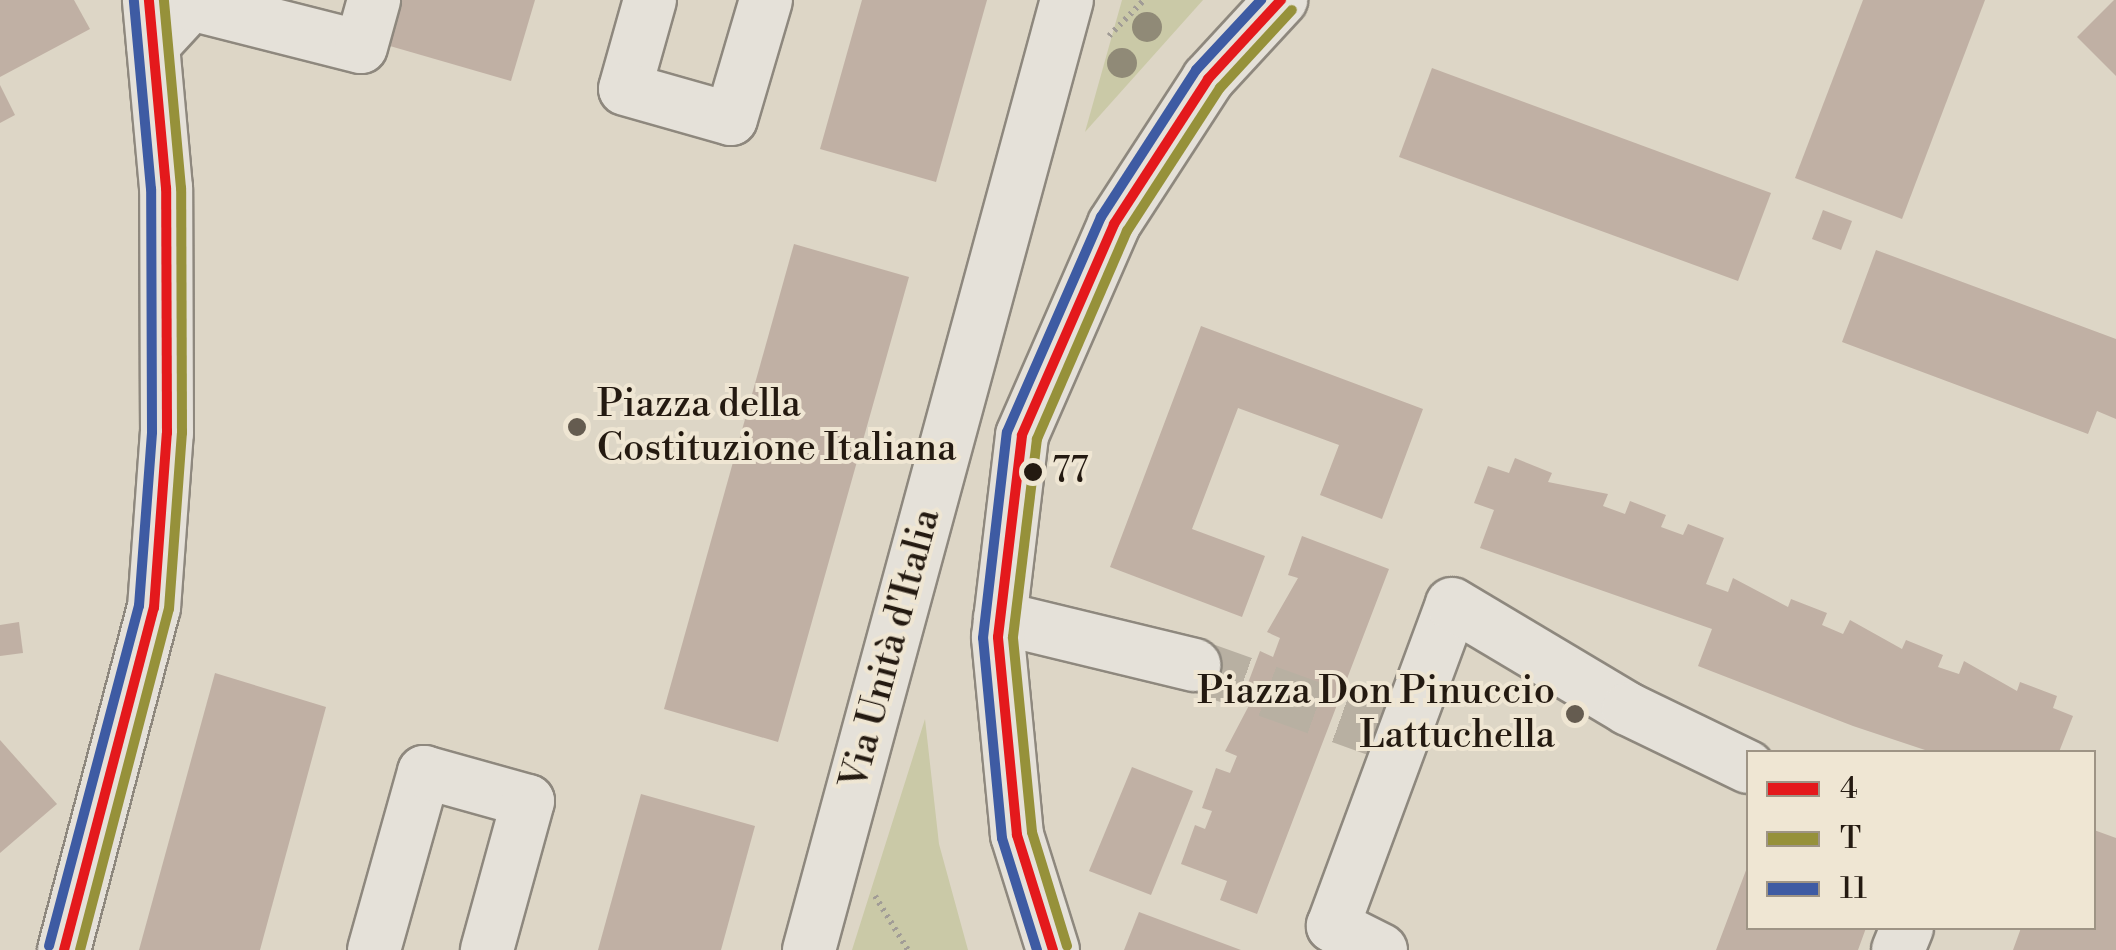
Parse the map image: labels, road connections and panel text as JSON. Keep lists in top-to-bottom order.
{
  "streets": {
    "street": ["Via Unità d'Italia"]
  },
  "places": ["Piazza della Costituzione Italiana", "77", "Piazza Don Pinuccio Lattuchella"],
  "lines": ["transit line 4", "transit line T", "transit line 11"],
  "legend": ["4", "T", "11"]
}
